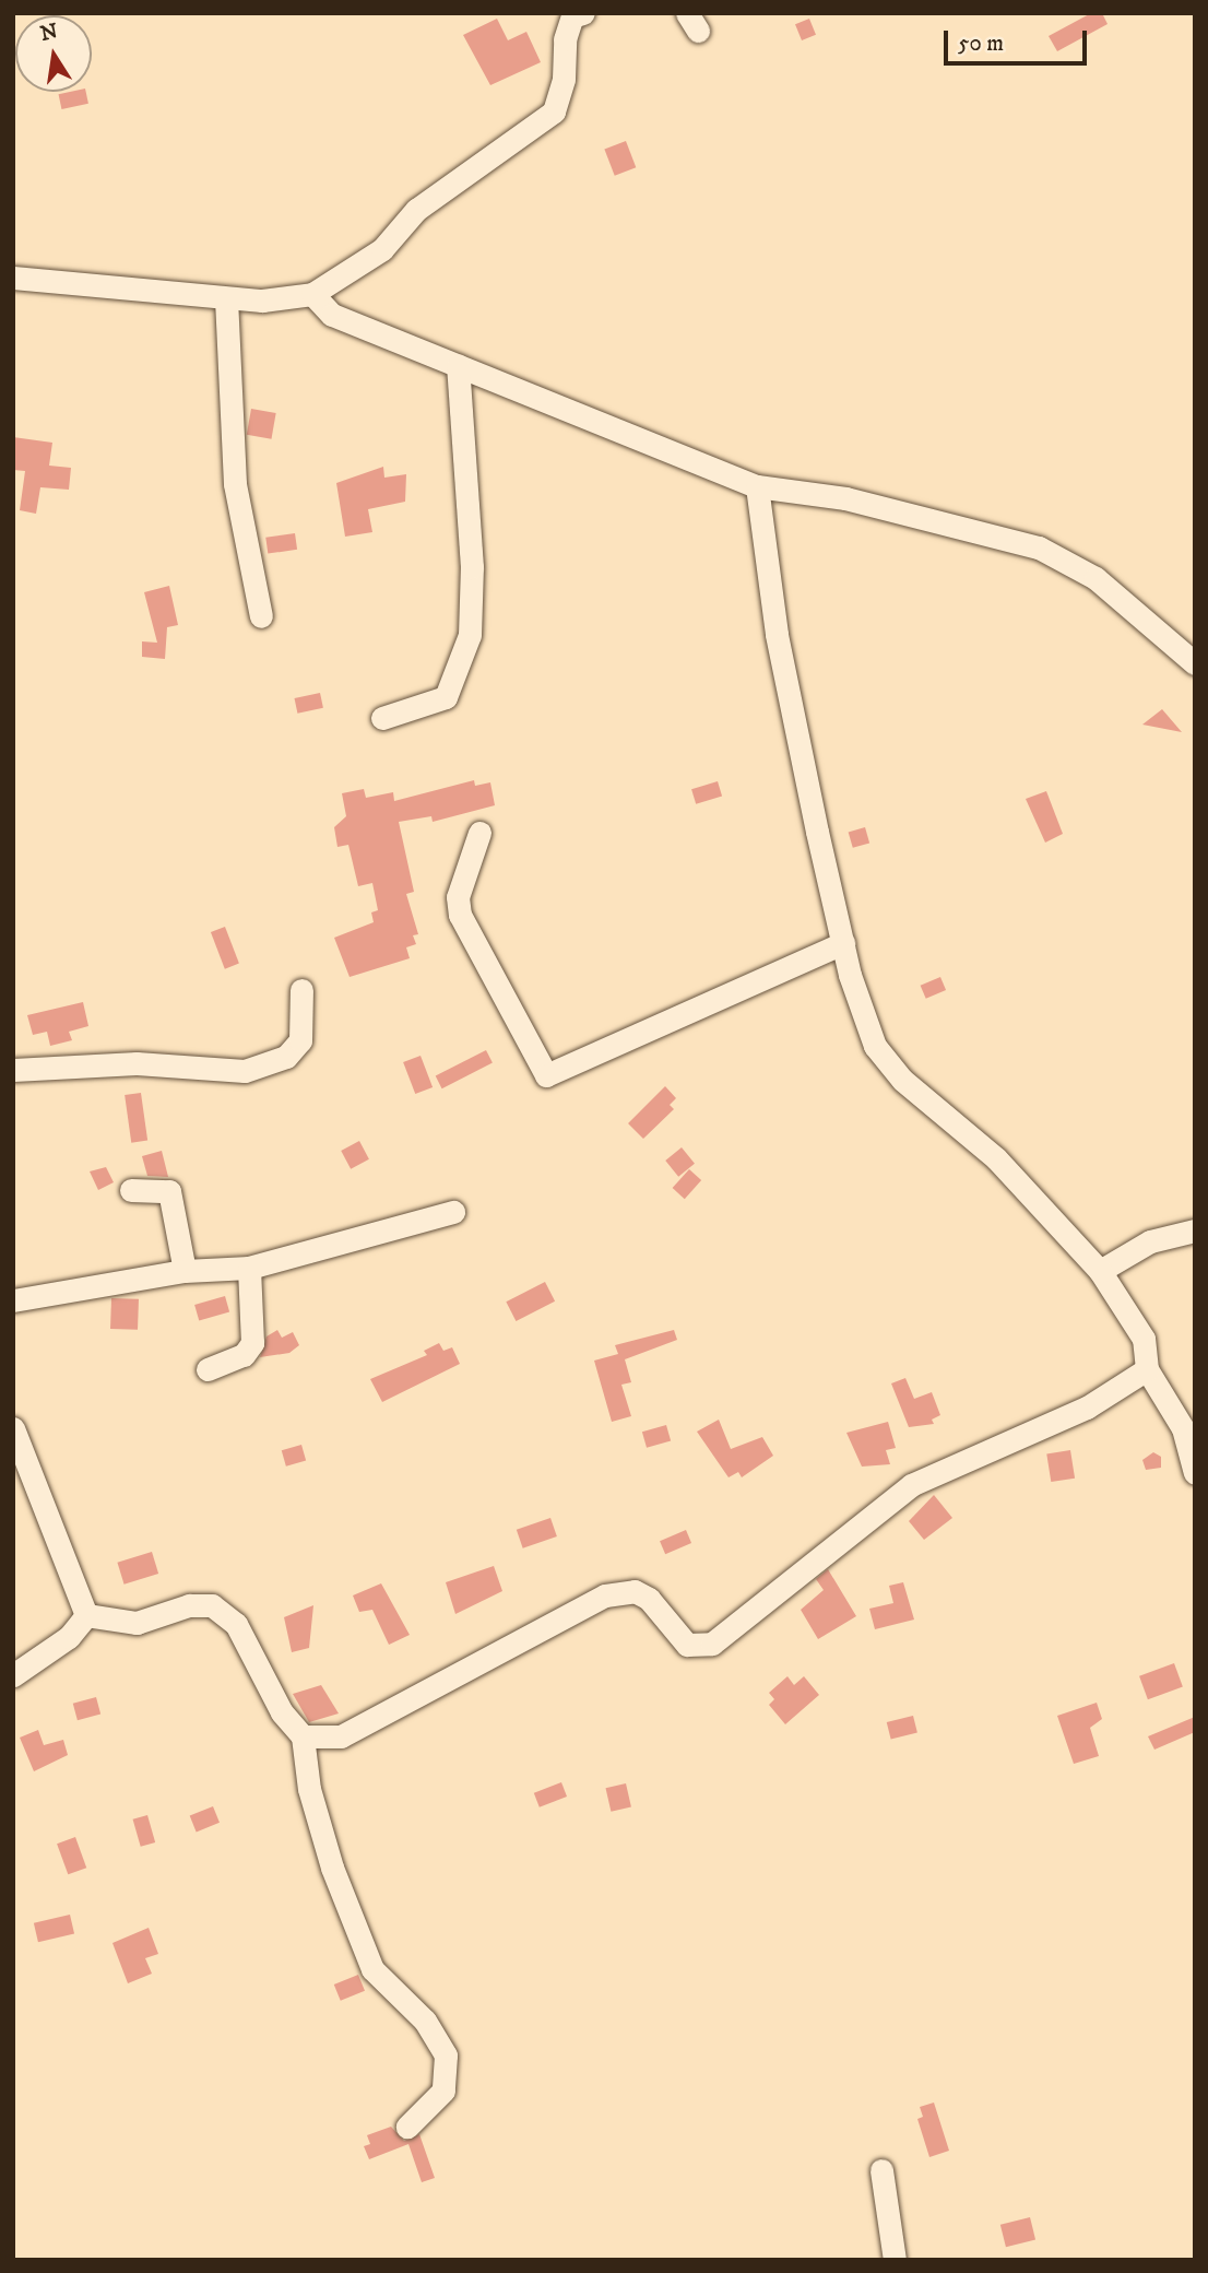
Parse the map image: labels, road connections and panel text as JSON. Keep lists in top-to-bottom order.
{
  "scale_bar": "50 m",
  "north": "top"
}
